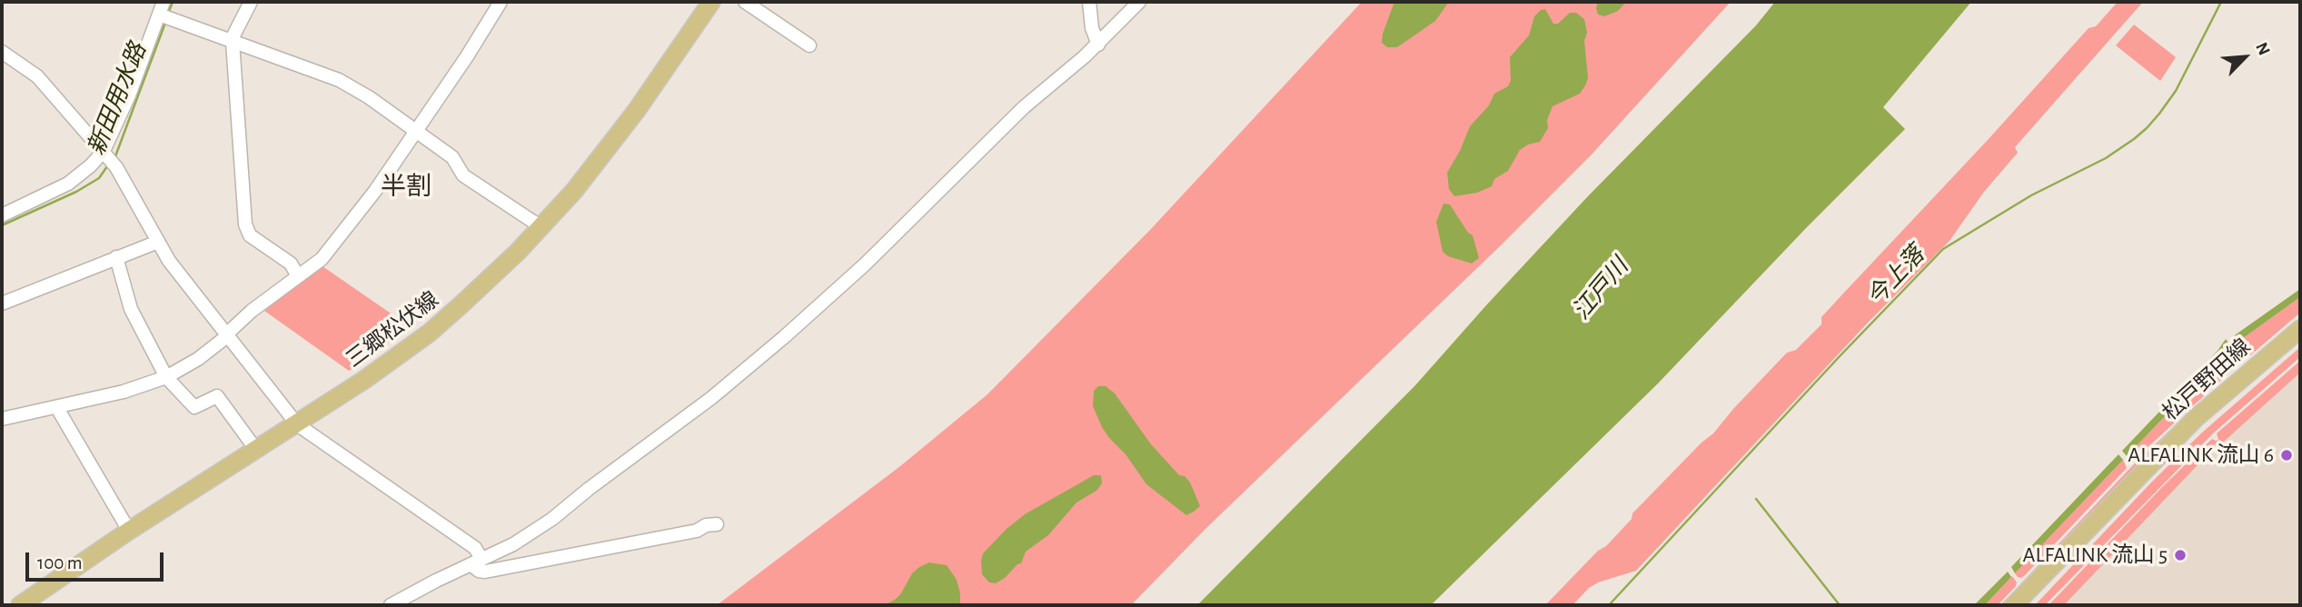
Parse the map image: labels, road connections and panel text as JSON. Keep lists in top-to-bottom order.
{
  "streets": {
    "main road": ["三郷松伏線", "松戸野田線"]
  },
  "districts": ["半割"],
  "water": ["新田用水路", "今上落", "江戸川"],
  "places": ["ALFALINK 流山 6", "ALFALINK 流山 5"],
  "scale_bar": "100 m",
  "north": "top right"
}
